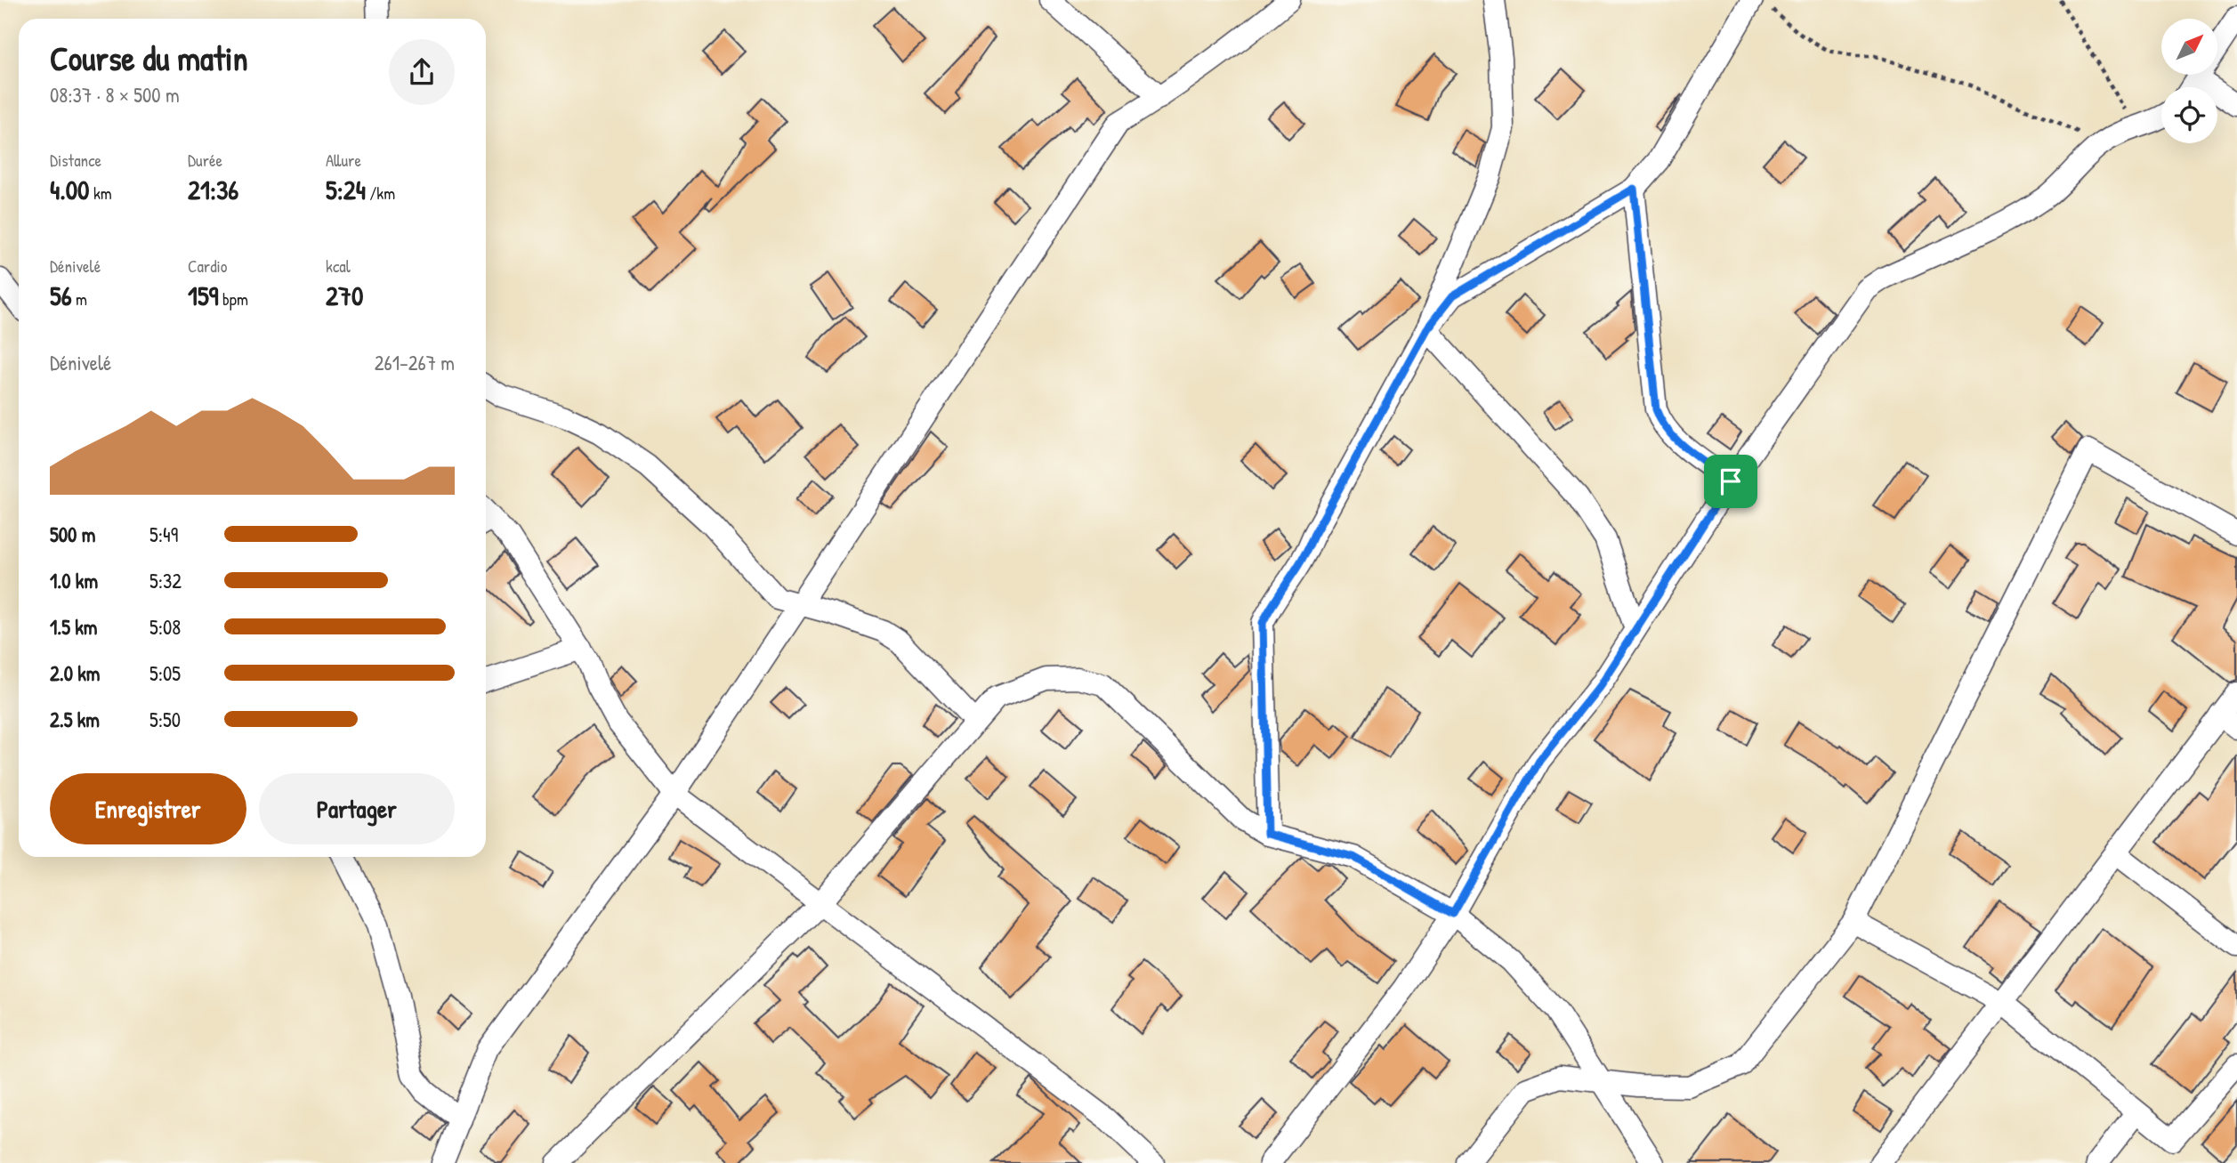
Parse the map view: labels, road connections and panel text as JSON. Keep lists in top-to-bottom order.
{
  "north": "top right",
  "page": {
    "heading": ["Course du matin", "08:37 · 8 × 500 m"],
    "stats": [
      ["Distance", "4.00 km"],
      ["Durée", "21:36"],
      ["Allure", "5:24 /km"],
      ["Dénivelé", "56 m"],
      ["Cardio", "159 bpm"],
      ["kcal", "270"]
    ],
    "chart": ["Dénivelé", "261–267 m"],
    "list": [
      {
        "name": "500 m",
        "note": "5:49"
      },
      {
        "name": "1.0 km",
        "note": "5:32"
      },
      {
        "name": "1.5 km",
        "note": "5:08"
      },
      {
        "name": "2.0 km",
        "note": "5:05"
      },
      {
        "name": "2.5 km",
        "note": "5:50"
      }
    ],
    "buttons": ["Enregistrer", "Partager"]
  }
}
